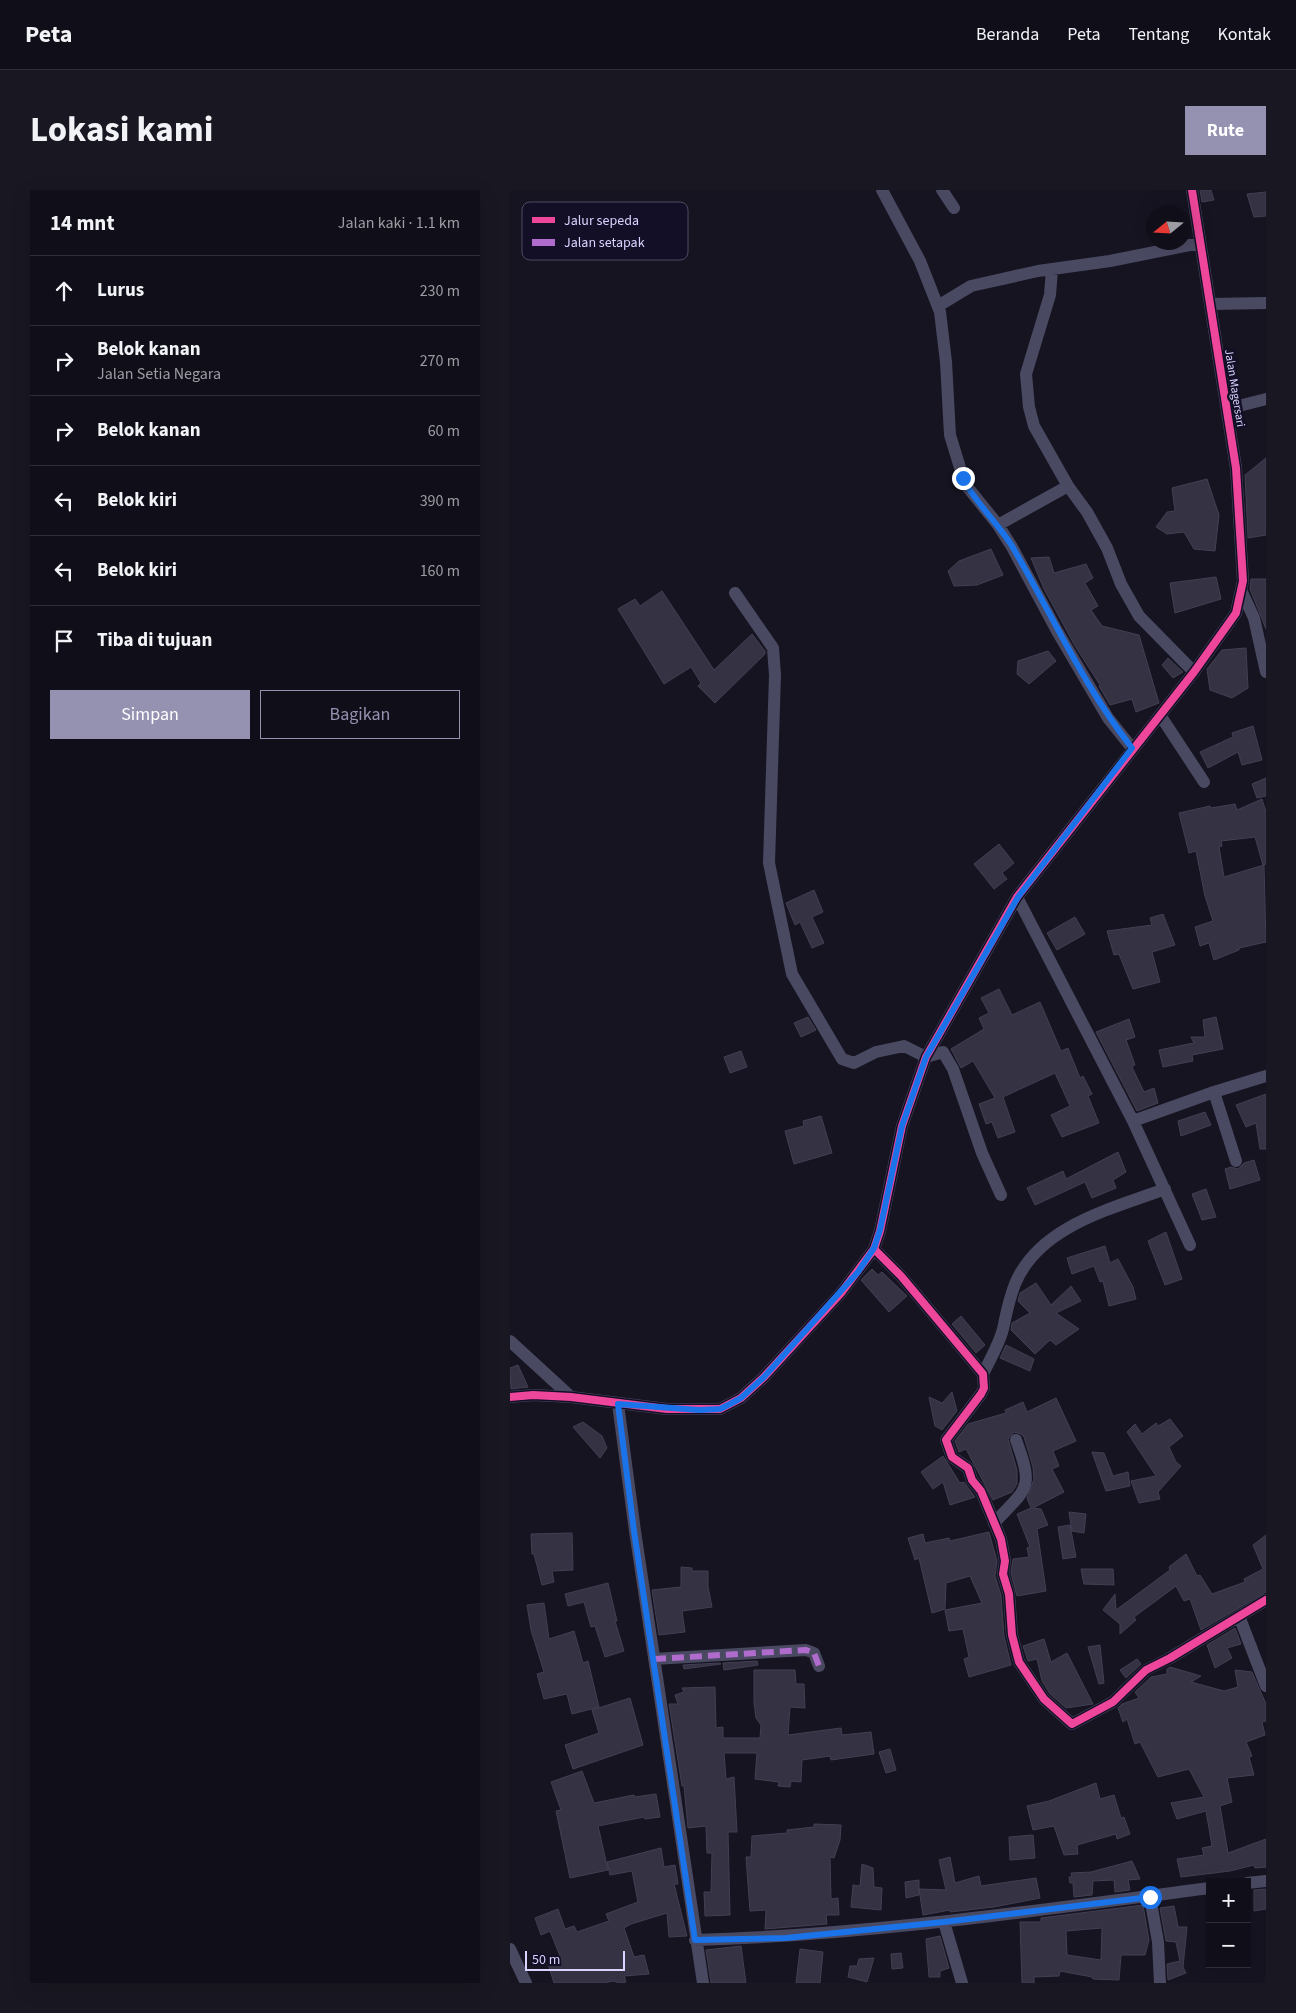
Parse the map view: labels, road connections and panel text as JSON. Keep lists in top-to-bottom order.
{
  "streets": {
    "street": ["Jalan Magersari"]
  },
  "legend": ["Jalur sepeda", "Jalan setapak"],
  "scale_bar": "50 m",
  "north": "left",
  "page": {
    "header": "Peta",
    "nav": [
      "Beranda",
      "Peta",
      "Tentang",
      "Kontak"
    ],
    "title": "Lokasi kami",
    "buttons": [
      "Rute",
      ["Simpan", "Bagikan"]
    ],
    "heading": ["14 mnt", "Jalan kaki · 1.1 km"],
    "list": [
      ["Lurus", "230 m"],
      ["Belok kanan", "Jalan Setia Negara", "270 m"],
      ["Belok kanan", "60 m"],
      ["Belok kiri", "390 m"],
      ["Belok kiri", "160 m"],
      "Tiba di tujuan"
    ],
    "map_buttons": ["+", "−"],
    "scale": "50 m"
  }
}
